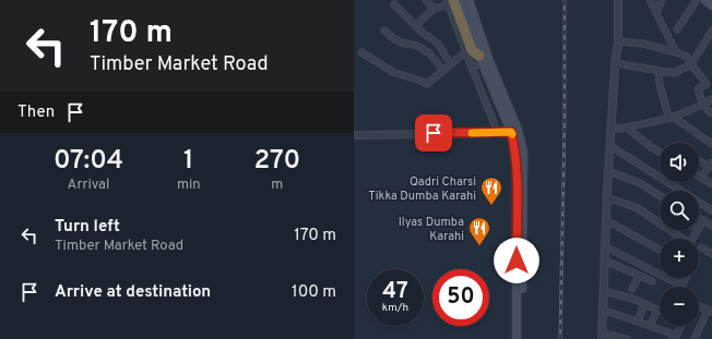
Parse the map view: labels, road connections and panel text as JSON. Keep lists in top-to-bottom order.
{
  "places": {
    "restaurant": ["Qadri Charsi Tikka Dumba Karahi", "Ilyas Dumba Karahi"]
  },
  "page": {
    "turn": ["170 m", "Timber Market Road"],
    "then": "Then",
    "eta": [
      "07:04",
      "Arrival",
      "1",
      "min",
      "270",
      "m"
    ],
    "map_buttons": ["+", "−"],
    "list": [
      {
        "name": "Turn left",
        "note": "Timber Market Road",
        "value": "170 m"
      },
      {
        "name": "Arrive at destination",
        "value": "100 m"
      }
    ],
    "speed": "47 km/h",
    "limit": "50"
  }
}
